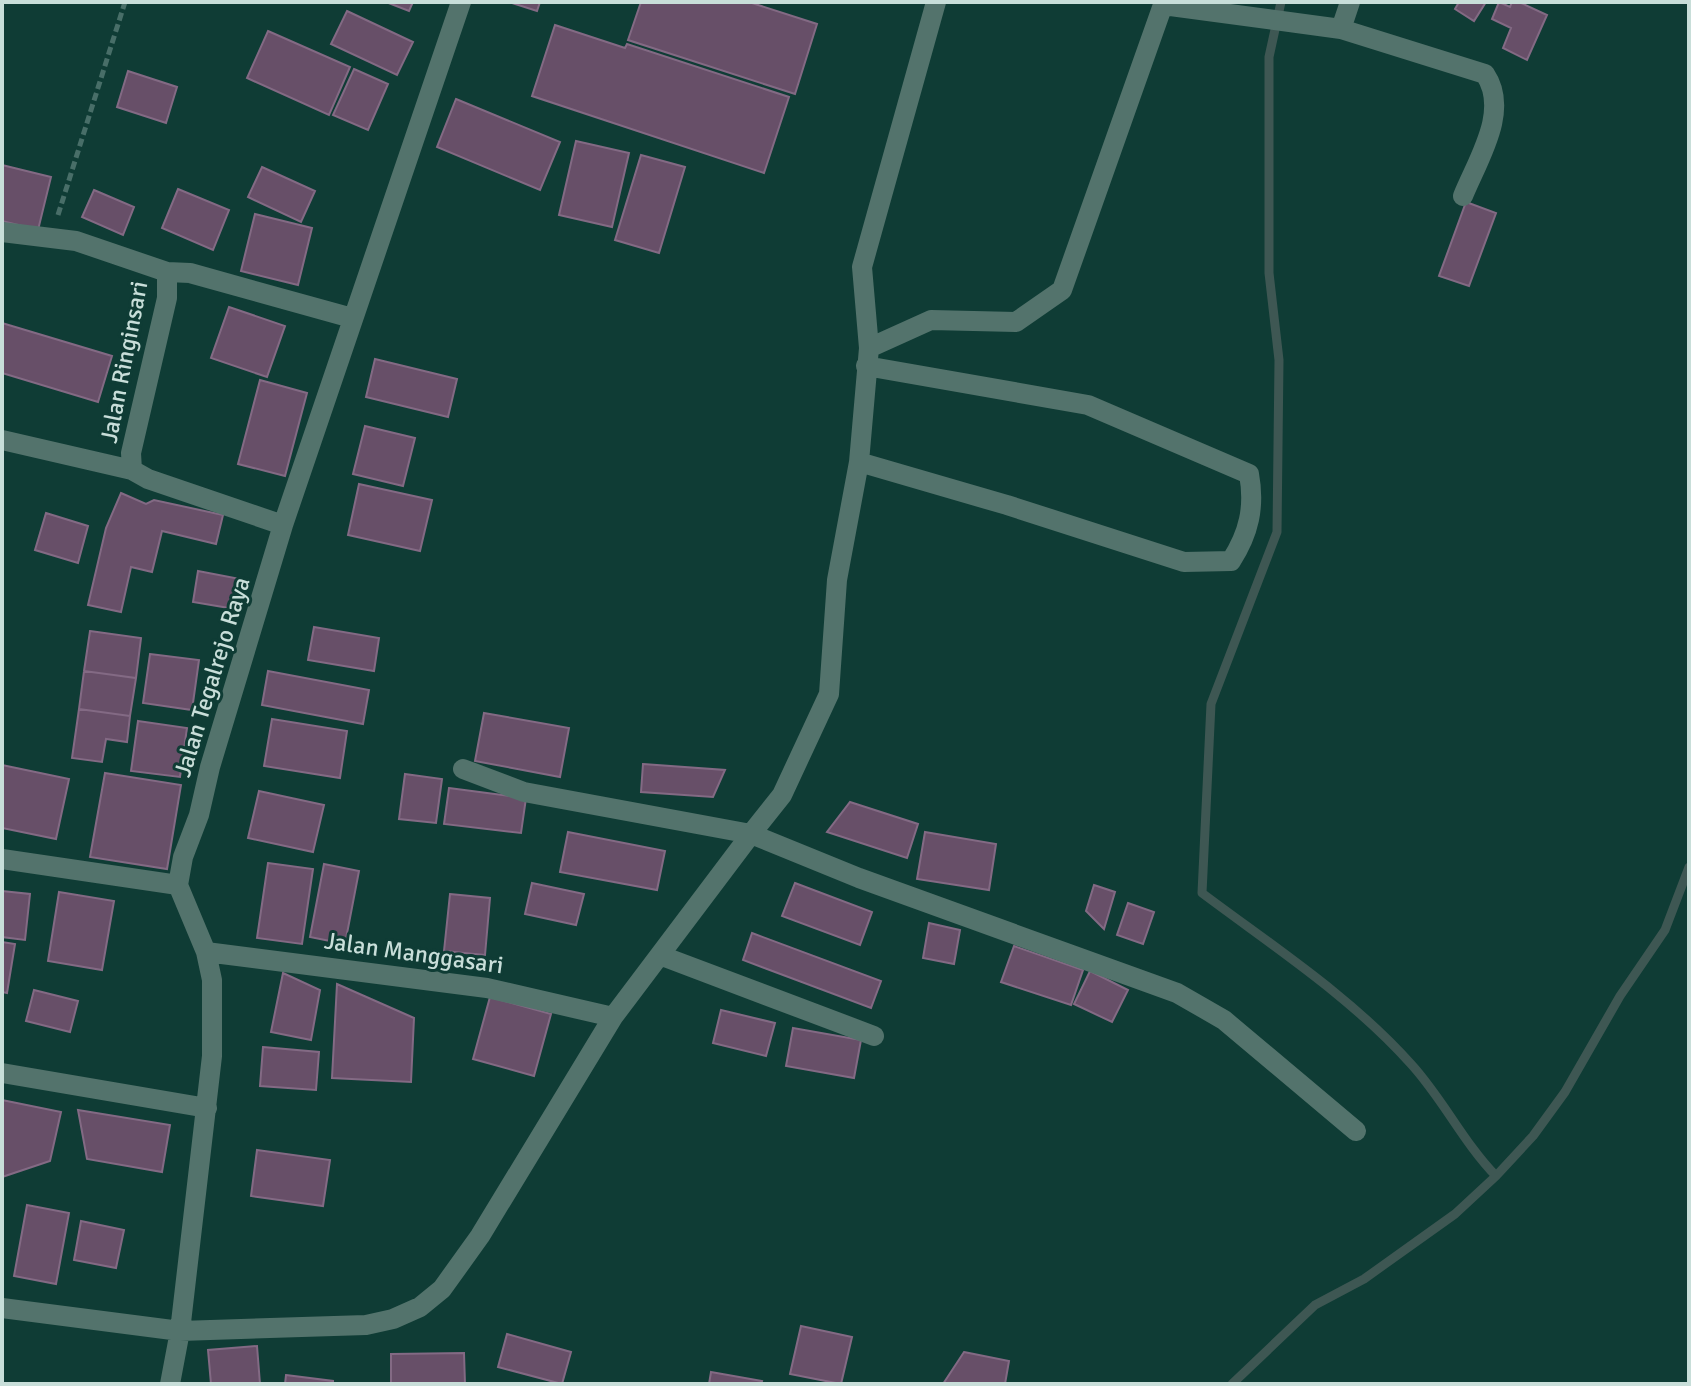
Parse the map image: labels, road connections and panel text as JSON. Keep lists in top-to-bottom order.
{
  "streets": {
    "street": ["Jalan Ringinsari", "Jalan Tegalrejo Raya", "Jalan Manggasari"]
  },
  "crossings": [
    ["Jalan Ringinsari", "Jalan Tegalrejo Raya"]
  ]
}
